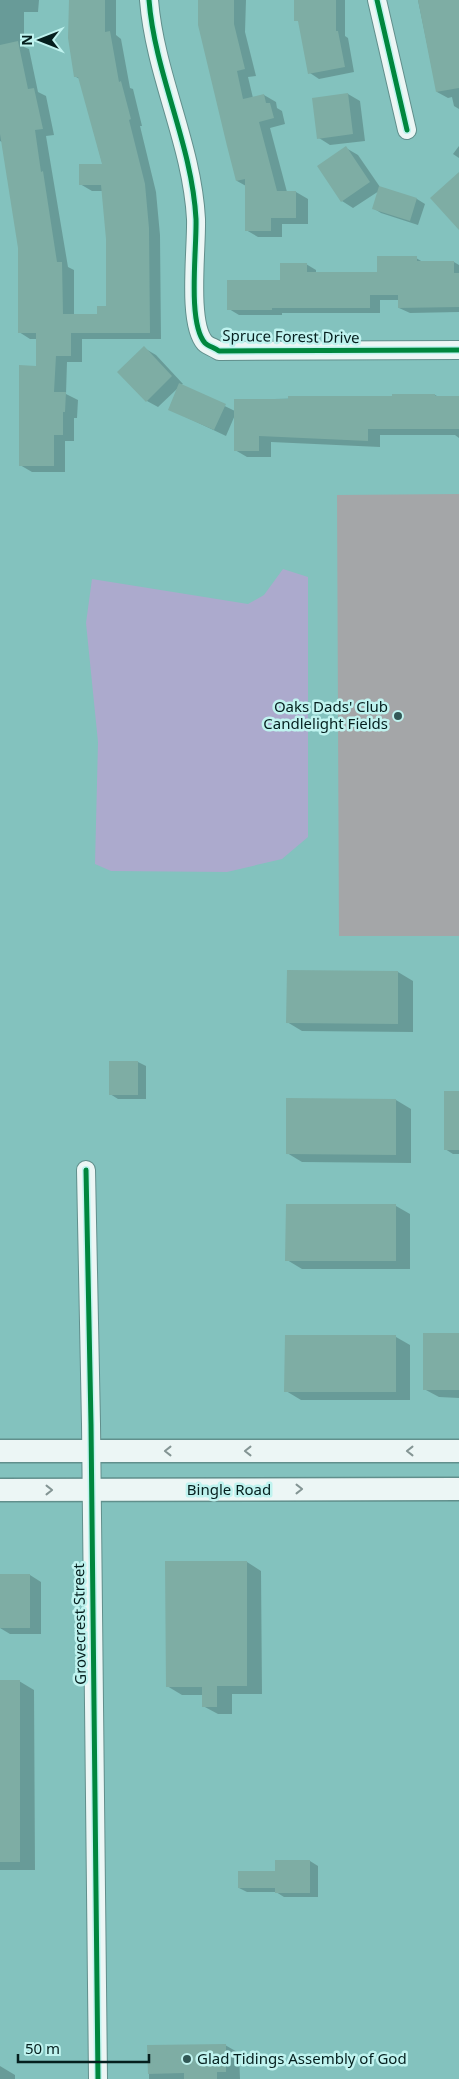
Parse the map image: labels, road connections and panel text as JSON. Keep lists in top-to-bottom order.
{
  "streets": {
    "main road": ["Bingle Road"],
    "street": ["Spruce Forest Drive", "Grovecrest Street"]
  },
  "crossings": [
    ["Bingle Road", "Grovecrest Street"]
  ],
  "places": ["Oaks Dads' Club Candlelight Fields", "Glad Tidings Assembly of God"],
  "scale_bar": "50 m",
  "north": "left"
}
